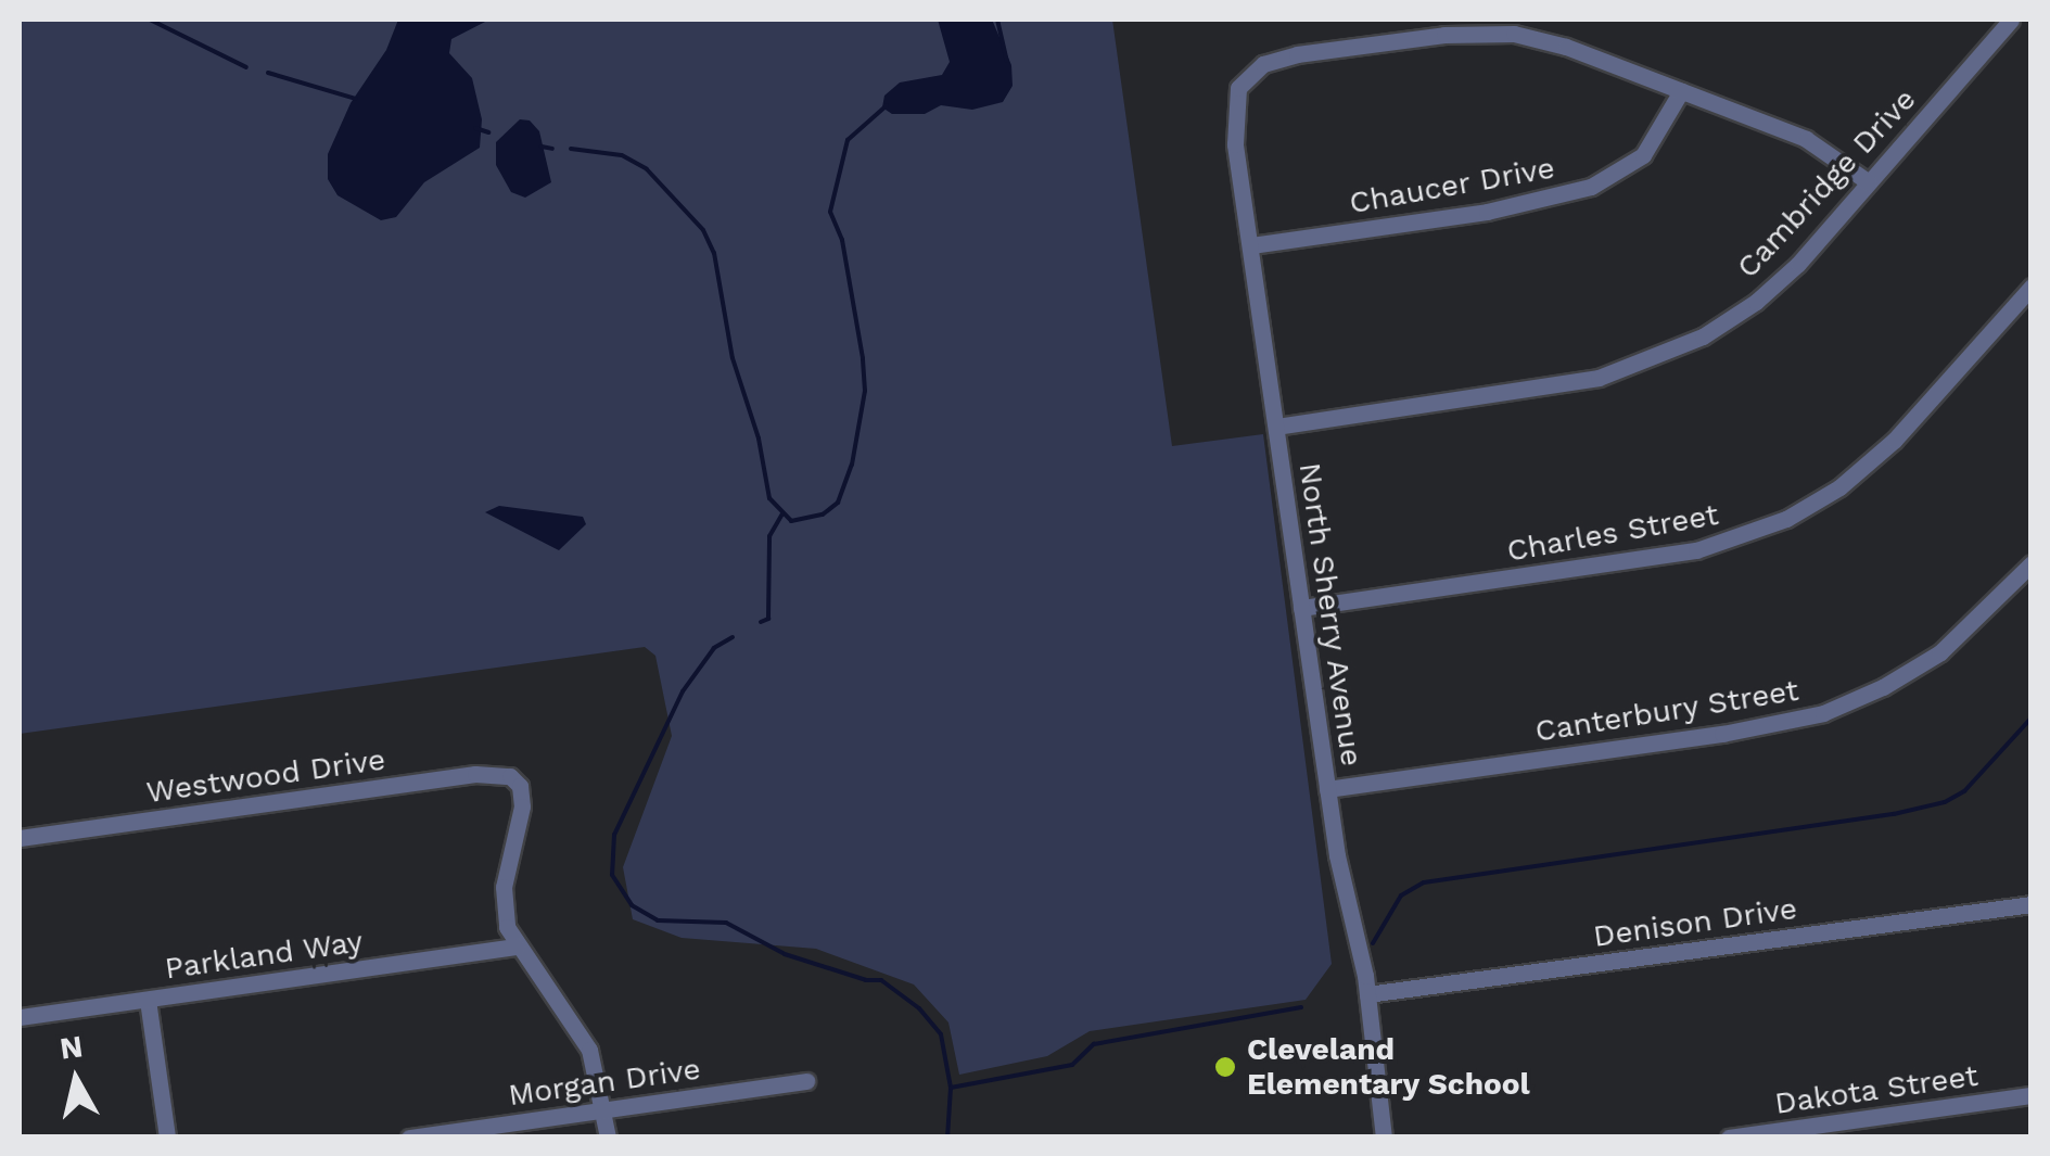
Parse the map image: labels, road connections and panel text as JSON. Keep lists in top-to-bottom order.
{
  "streets": {
    "street": [
      "Cambridge Drive",
      "Chaucer Drive",
      "Charles Street",
      "North Sherry Avenue",
      "Canterbury Street",
      "Westwood Drive",
      "Denison Drive",
      "Parkland Way",
      "Morgan Drive",
      "Dakota Street"
    ]
  },
  "crossings": [
    ["Cambridge Drive", "North Sherry Avenue"],
    ["Chaucer Drive", "North Sherry Avenue"],
    ["Charles Street", "North Sherry Avenue"],
    ["North Sherry Avenue", "Canterbury Street"],
    ["North Sherry Avenue", "Denison Drive"],
    ["Westwood Drive", "Parkland Way"]
  ],
  "places": ["Cleveland Elementary School"],
  "north": "top"
}
